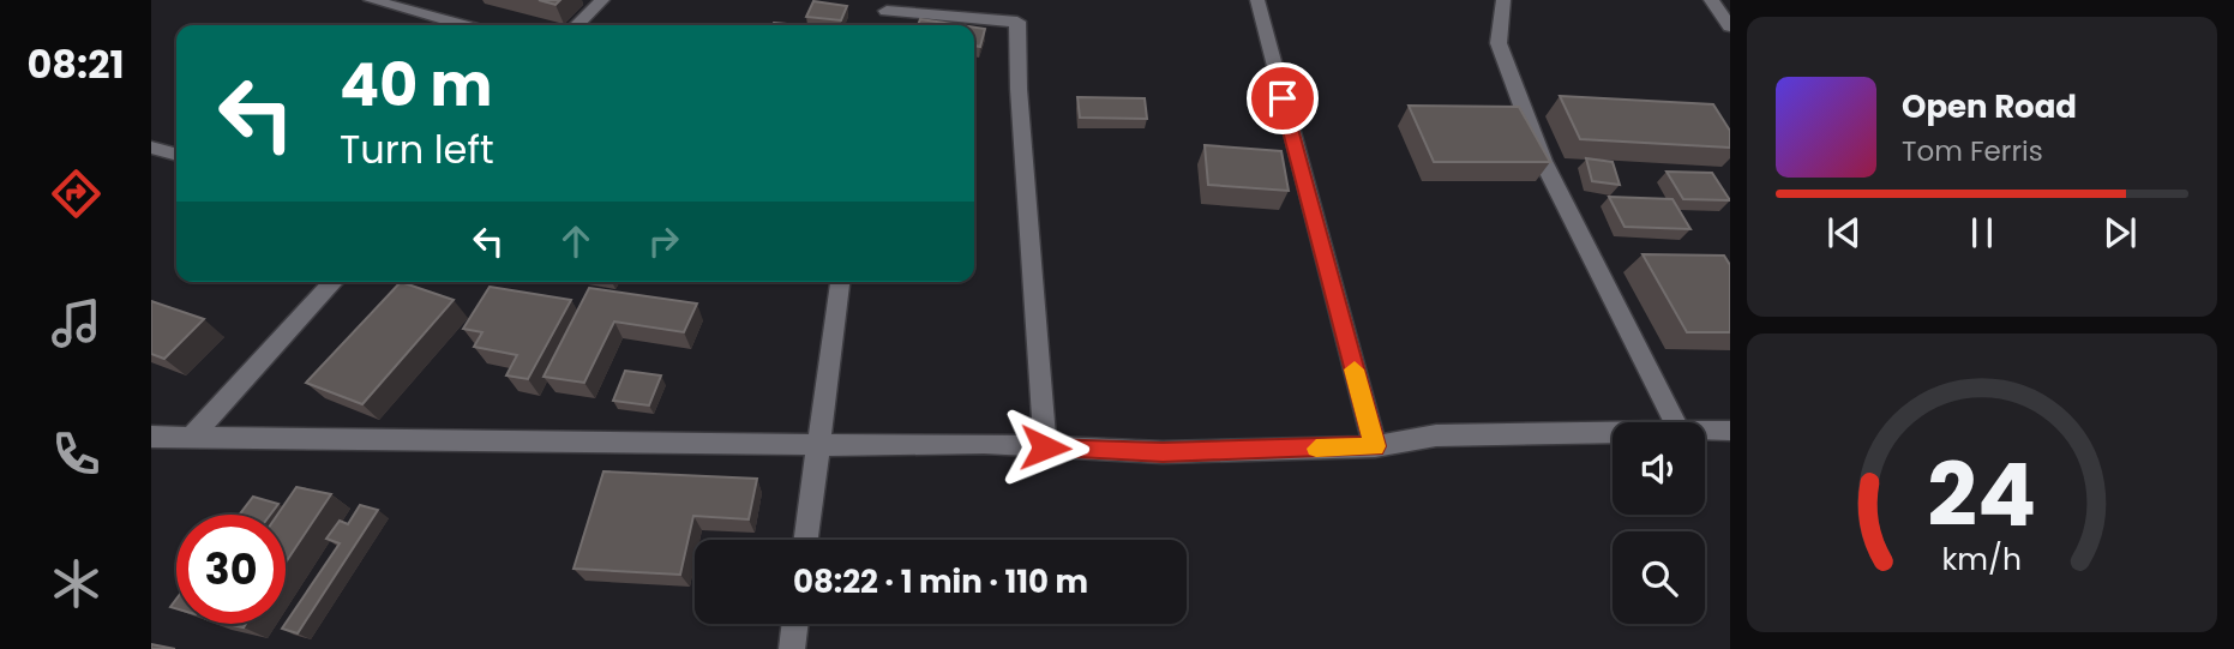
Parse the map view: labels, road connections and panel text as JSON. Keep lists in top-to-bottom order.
{
  "page": {
    "tabs": "08:21",
    "turn": ["40 m", "Turn left"],
    "song": ["Open Road", "Tom Ferris"],
    "limit": "30",
    "trip": "08:22 · 1 min · 110 m",
    "gauge": ["24", "km/h"]
  }
}
